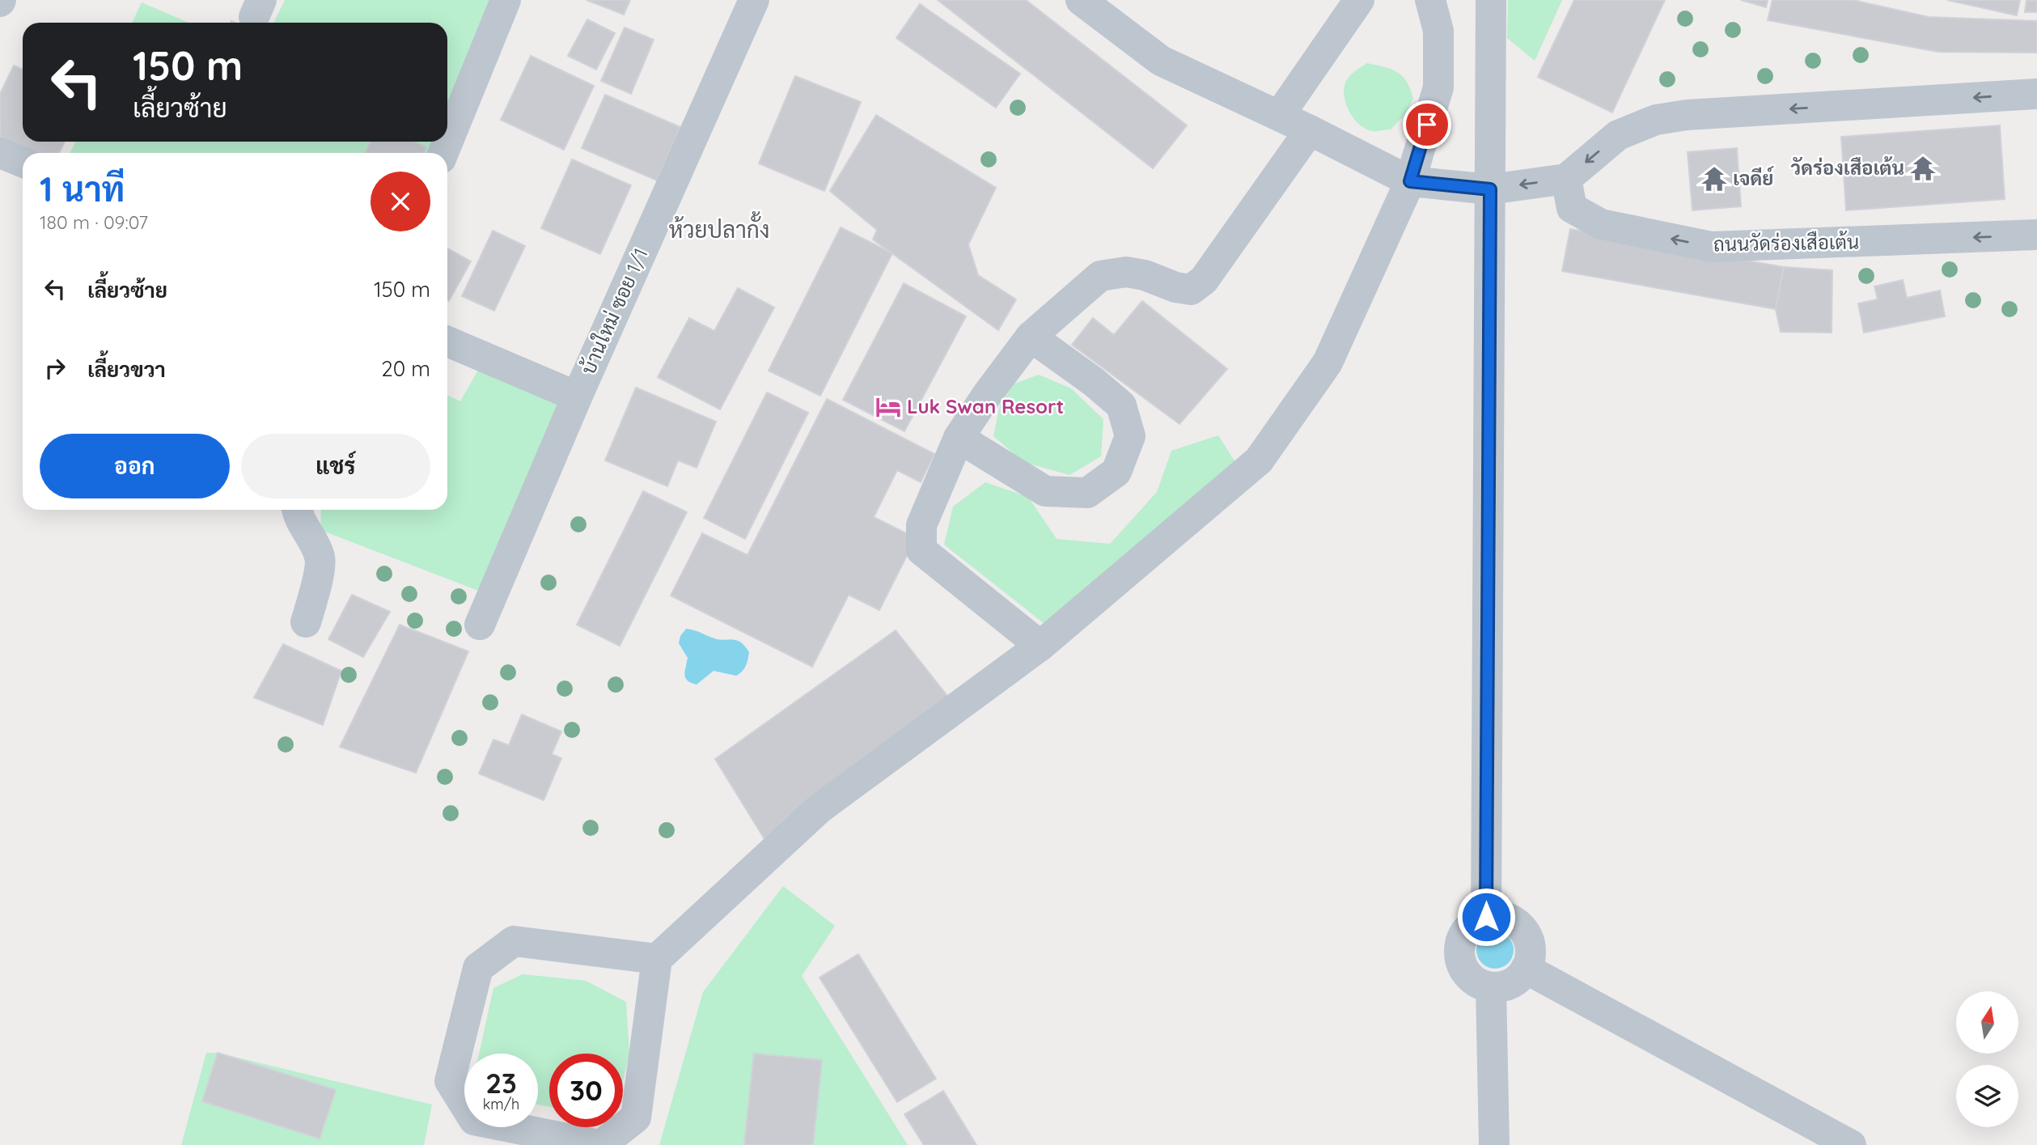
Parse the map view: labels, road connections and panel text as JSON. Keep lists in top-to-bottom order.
{
  "streets": {
    "street": ["ถนนวัดร่องเสือเต้น", "บ้านใหม่ ซอย 1/1"]
  },
  "districts": ["ห้วยปลากั้ง"],
  "places": {
    "temple": ["วัดร่องเสือเต้น", "เจดีย์"],
    "hotel": ["Luk Swan Resort"]
  },
  "north": "top",
  "page": {
    "turn": ["150 m", "เลี้ยวซ้าย"],
    "heading": ["1 นาที", "180 m · 09:07"],
    "list": [
      {
        "name": "เลี้ยวซ้าย",
        "value": "150 m"
      },
      {
        "name": "เลี้ยวขวา",
        "value": "20 m"
      }
    ],
    "buttons": ["ออก", "แชร์"],
    "speed": "23 km/h",
    "limit": "30"
  }
}
